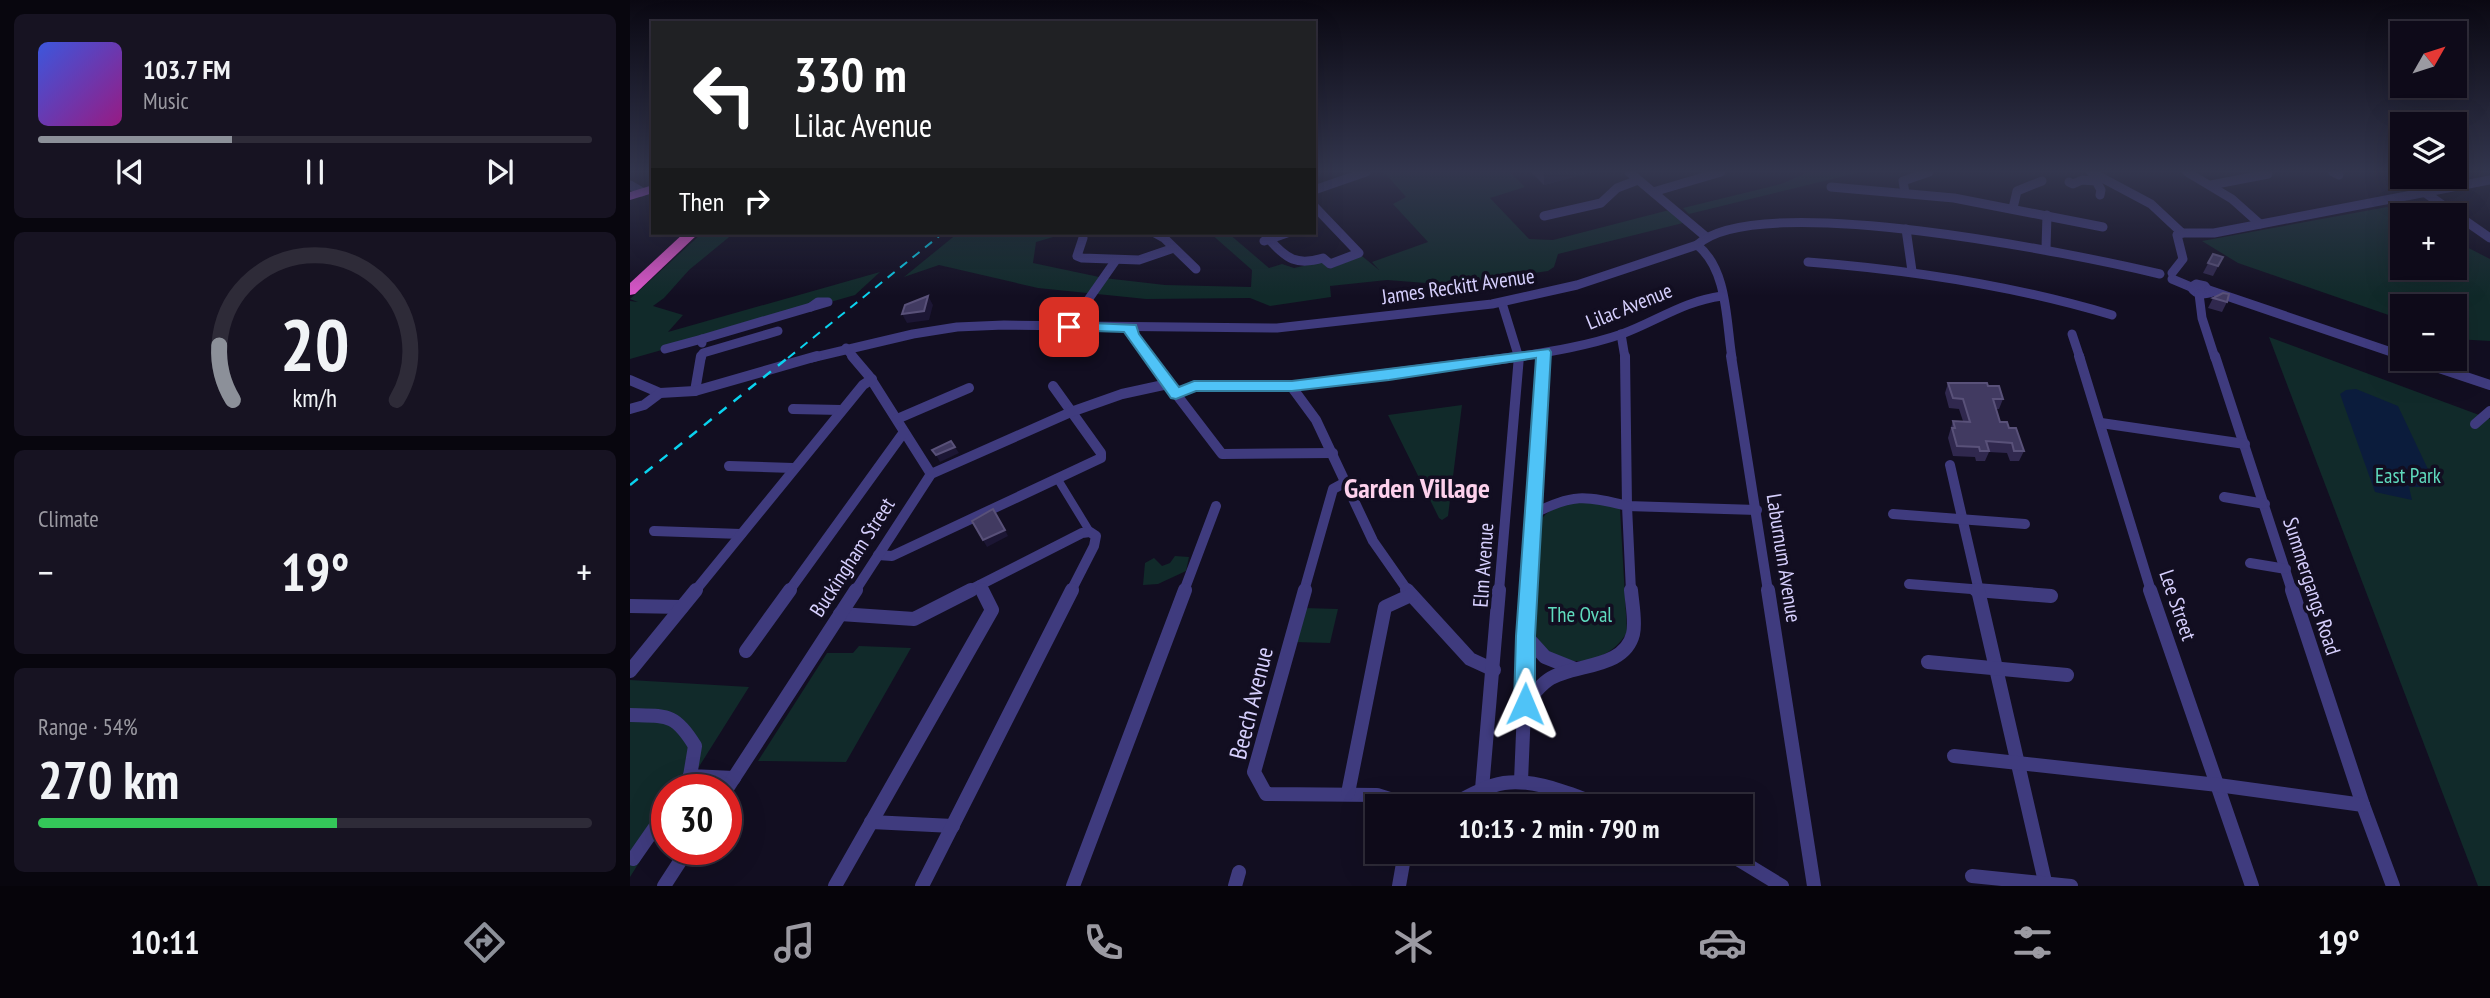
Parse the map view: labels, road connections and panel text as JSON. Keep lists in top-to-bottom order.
{
  "streets": {
    "street": [
      "James Reckitt Avenue",
      "Lilac Avenue",
      "Buckingham Street",
      "Laburnum Avenue",
      "Elm Avenue",
      "Summergangs Road",
      "Lee Street",
      "Beech Avenue"
    ]
  },
  "crossings": [
    ["James Reckitt Avenue", "Laburnum Avenue"],
    ["James Reckitt Avenue", "Elm Avenue"],
    ["James Reckitt Avenue", "Summergangs Road"],
    ["Lilac Avenue", "Laburnum Avenue"],
    ["Lilac Avenue", "Elm Avenue"]
  ],
  "districts": ["Garden Village"],
  "parks": ["East Park", "The Oval"],
  "north": "top right",
  "page": {
    "map_buttons": ["+", "−"],
    "turn": ["330 m", "Lilac Avenue"],
    "song": ["103.7 FM", "Music"],
    "then": "Then",
    "tile": [
      "Climate",
      ["Range · 54%", "270 km"]
    ],
    "heat": ["−", "19°", "+"],
    "limit": "30",
    "trip": "10:13 · 2 min · 790 m",
    "tabs": ["10:11", "19°"],
    "gauge": ["20", "km/h"]
  }
}
